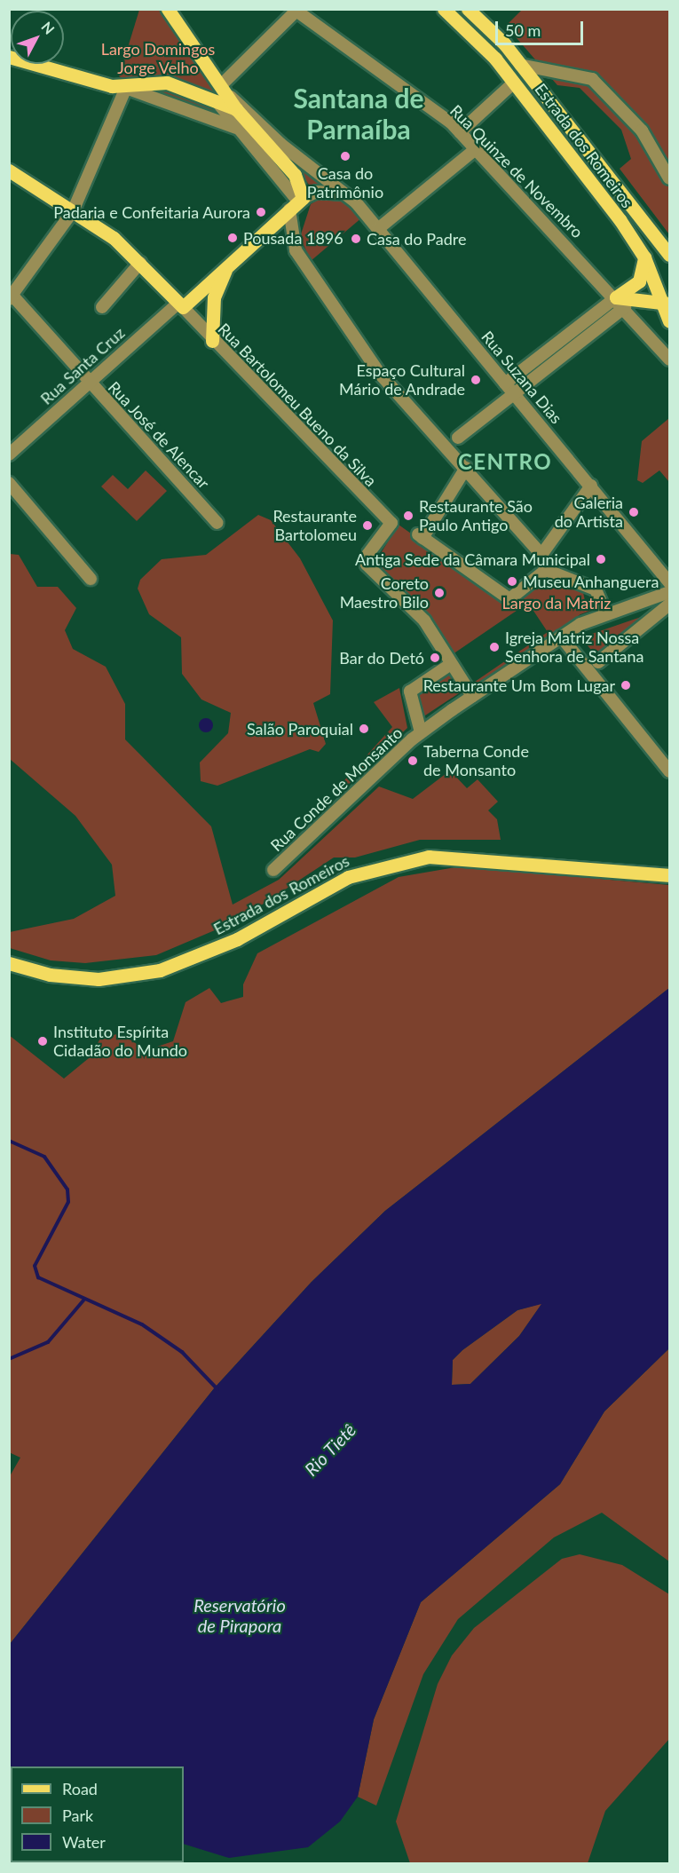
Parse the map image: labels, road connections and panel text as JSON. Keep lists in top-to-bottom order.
{
  "streets": {
    "main road": ["Estrada dos Romeiros", "Rua Santa Cruz"],
    "street": [
      "Rua Quinze de Novembro",
      "Rua Suzana Dias",
      "Rua Bartolomeu Bueno da Silva",
      "Rua José de Alencar",
      "Rua Conde de Monsanto"
    ]
  },
  "crossings": [
    ["Rua Santa Cruz", "Rua Bartolomeu Bueno da Silva"],
    ["Rua Santa Cruz", "Rua José de Alencar"]
  ],
  "districts": ["Santana de Parnaíba", "CENTRO"],
  "water": ["Rio Tietê", "Reservatório de Pirapora"],
  "parks": ["Largo Domingos Jorge Velho", "Largo da Matriz"],
  "places": [
    "Casa do Patrimônio",
    "Padaria e Confeitaria Aurora",
    "Pousada 1896",
    "Casa do Padre",
    "Espaço Cultural Mário de Andrade",
    "Galeria do Artista",
    "Restaurante São Paulo Antigo",
    "Restaurante Bartolomeu",
    "Antiga Sede da Câmara Municipal",
    "Museu Anhanguera",
    "Coreto Maestro Bilo",
    "Igreja Matriz Nossa Senhora de Santana",
    "Bar do Detó",
    "Restaurante Um Bom Lugar",
    "Salão Paroquial",
    "Taberna Conde de Monsanto",
    "Instituto Espírita Cidadão do Mundo"
  ],
  "legend": ["Road", "Park", "Water"],
  "scale_bar": "50 m",
  "north": "top right"
}
